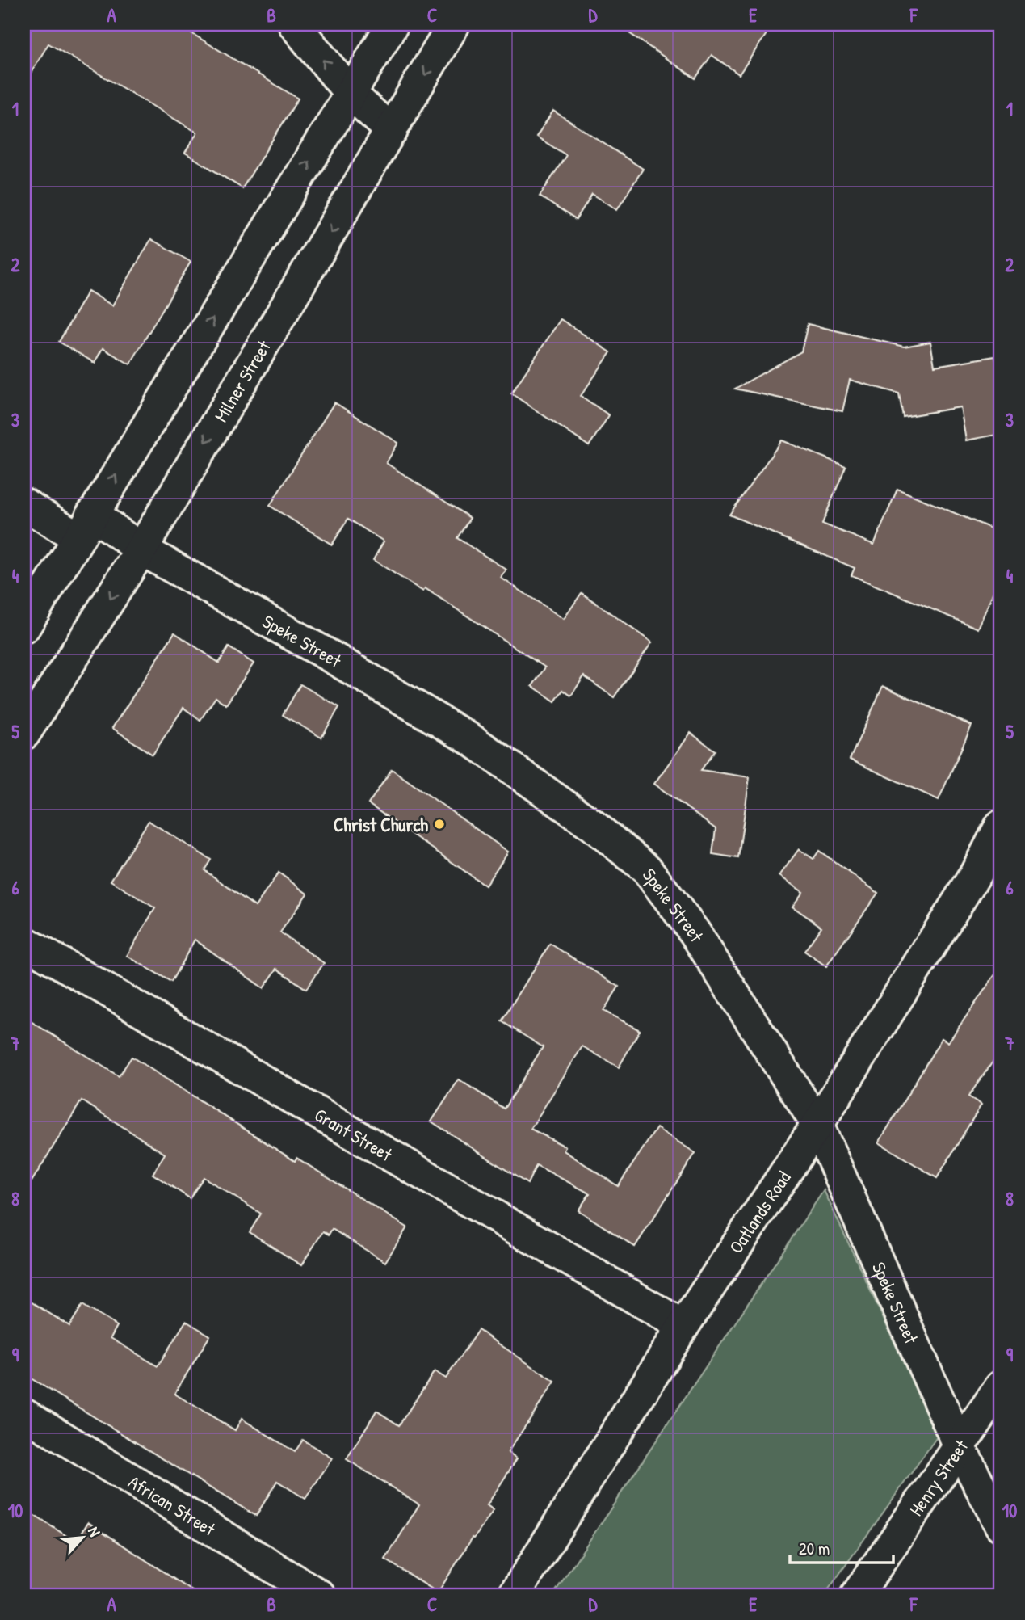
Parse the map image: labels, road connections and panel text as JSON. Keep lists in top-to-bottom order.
{
  "streets": {
    "street": [
      "Milner Street",
      "Speke Street",
      "Grant Street",
      "Oatlands Road",
      "Henry Street",
      "African Street"
    ]
  },
  "crossings": [
    ["Milner Street", "Speke Street"],
    ["Speke Street", "Oatlands Road"],
    ["Speke Street", "Henry Street"],
    ["Grant Street", "Oatlands Road"]
  ],
  "places": ["Christ Church"],
  "scale_bar": "20 m",
  "north": "top right",
  "grid": {
    "columns": [
      "A",
      "B",
      "C",
      "D",
      "E",
      "F"
    ],
    "rows": [
      "1",
      "2",
      "3",
      "4",
      "5",
      "6",
      "7",
      "8",
      "9",
      "10"
    ]
  }
}
